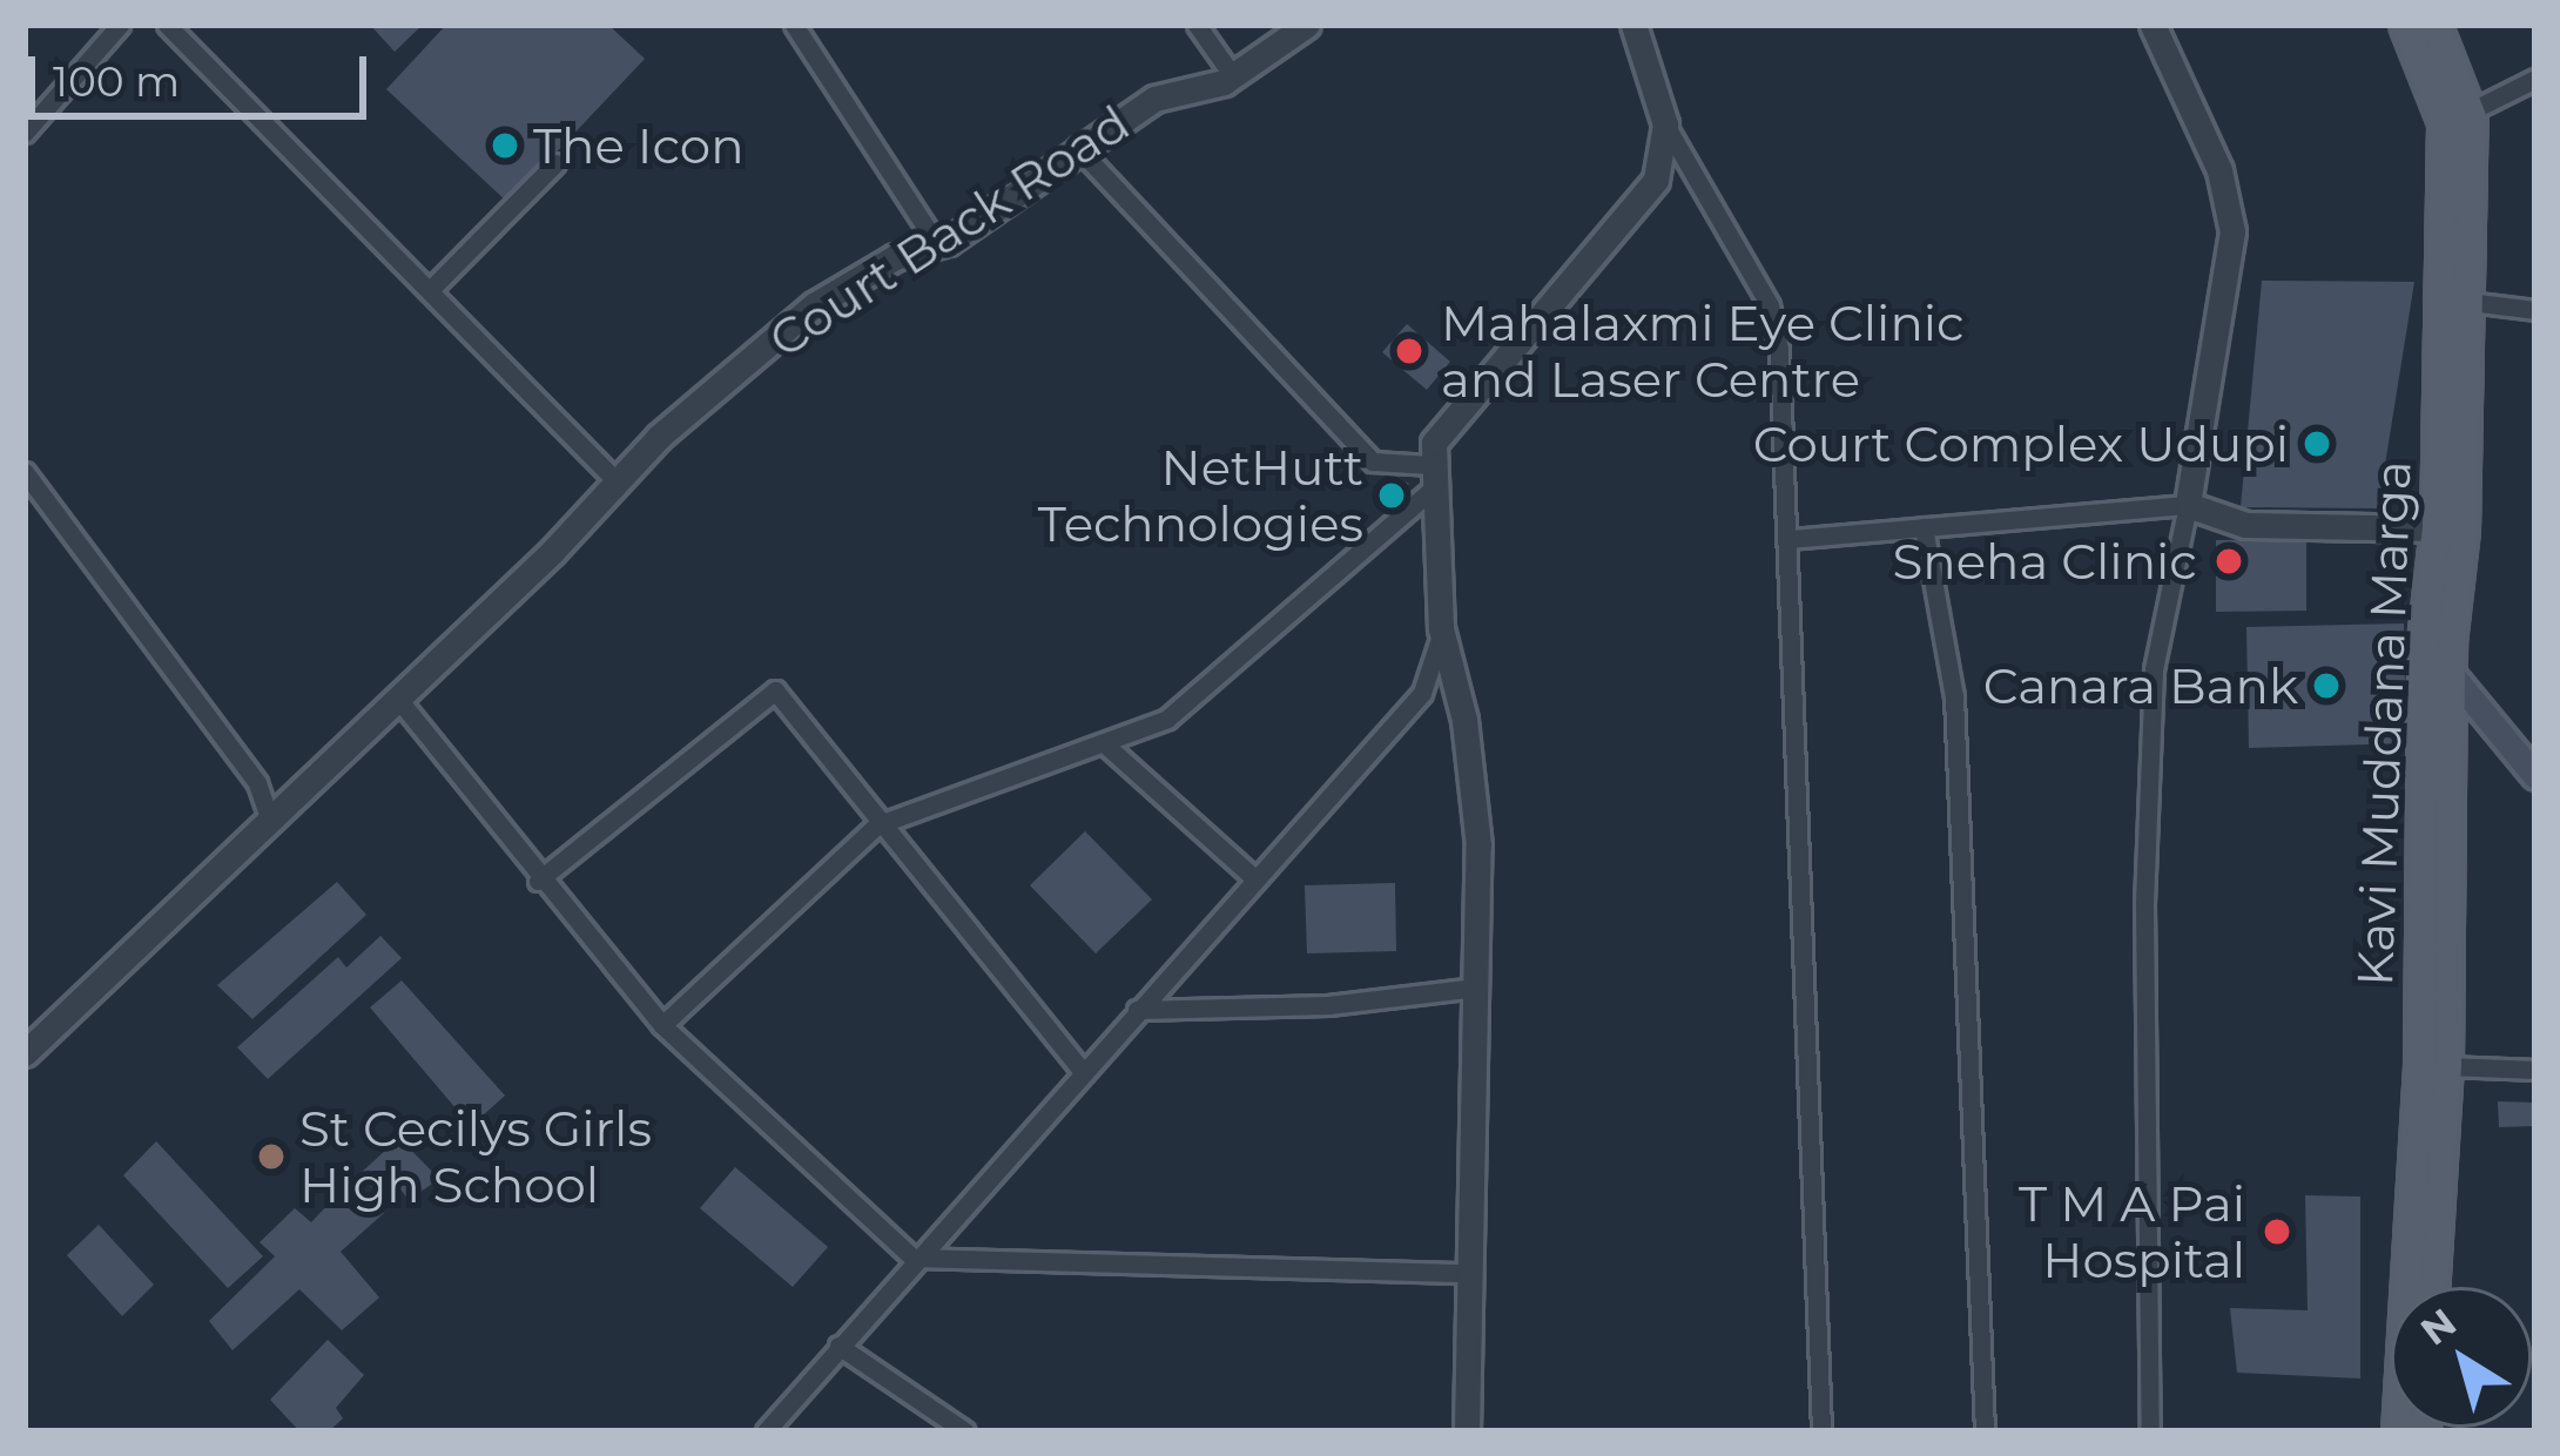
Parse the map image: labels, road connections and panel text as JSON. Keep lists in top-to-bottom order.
{
  "streets": {
    "main road": ["Kavi Muddana Marga"],
    "street": ["Court Back Road"]
  },
  "places": [
    "The Icon",
    "Mahalaxmi Eye Clinic and Laser Centre",
    "Court Complex Udupi",
    "NetHutt Technologies",
    "Sneha Clinic",
    "Canara Bank",
    "St Cecilys Girls High School",
    "T M A Pai Hospital"
  ],
  "scale_bar": "100 m",
  "north": "top left"
}
